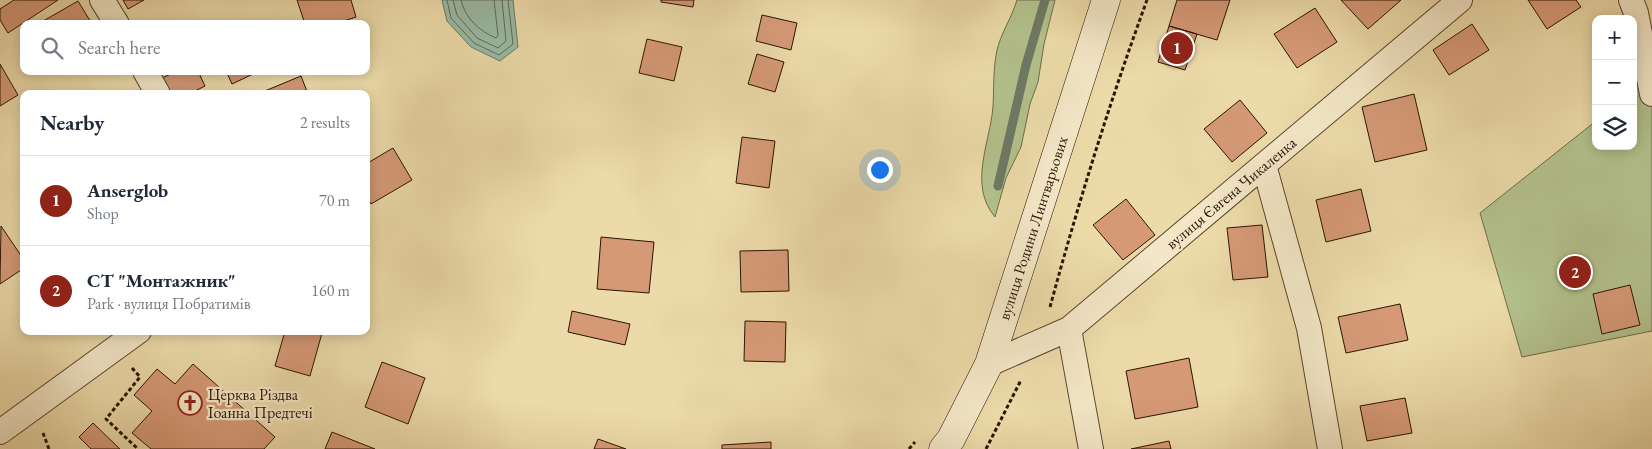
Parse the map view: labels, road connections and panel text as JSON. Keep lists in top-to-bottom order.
{
  "streets": {
    "main road": ["вулиця Родини Линтварьових"],
    "street": ["вулиця Євгена Чикаленка"]
  },
  "crossings": [
    ["вулиця Євгена Чикаленка", "вулиця Родини Линтварьових"]
  ],
  "places": {
    "church": ["Церква Різдва Іоанна Предтечі"]
  },
  "page": {
    "map_buttons": ["+", "−"],
    "search": "Search here",
    "pins": ["1", "2"],
    "heading": ["Nearby", "2 results"],
    "list": [
      {
        "mark": "1",
        "name": "Anserglob",
        "note": "Shop",
        "value": "70 m"
      },
      {
        "mark": "2",
        "name": "СТ \"Монтажник\"",
        "note": "Park · вулиця Побратимів",
        "value": "160 m"
      }
    ]
  }
}
